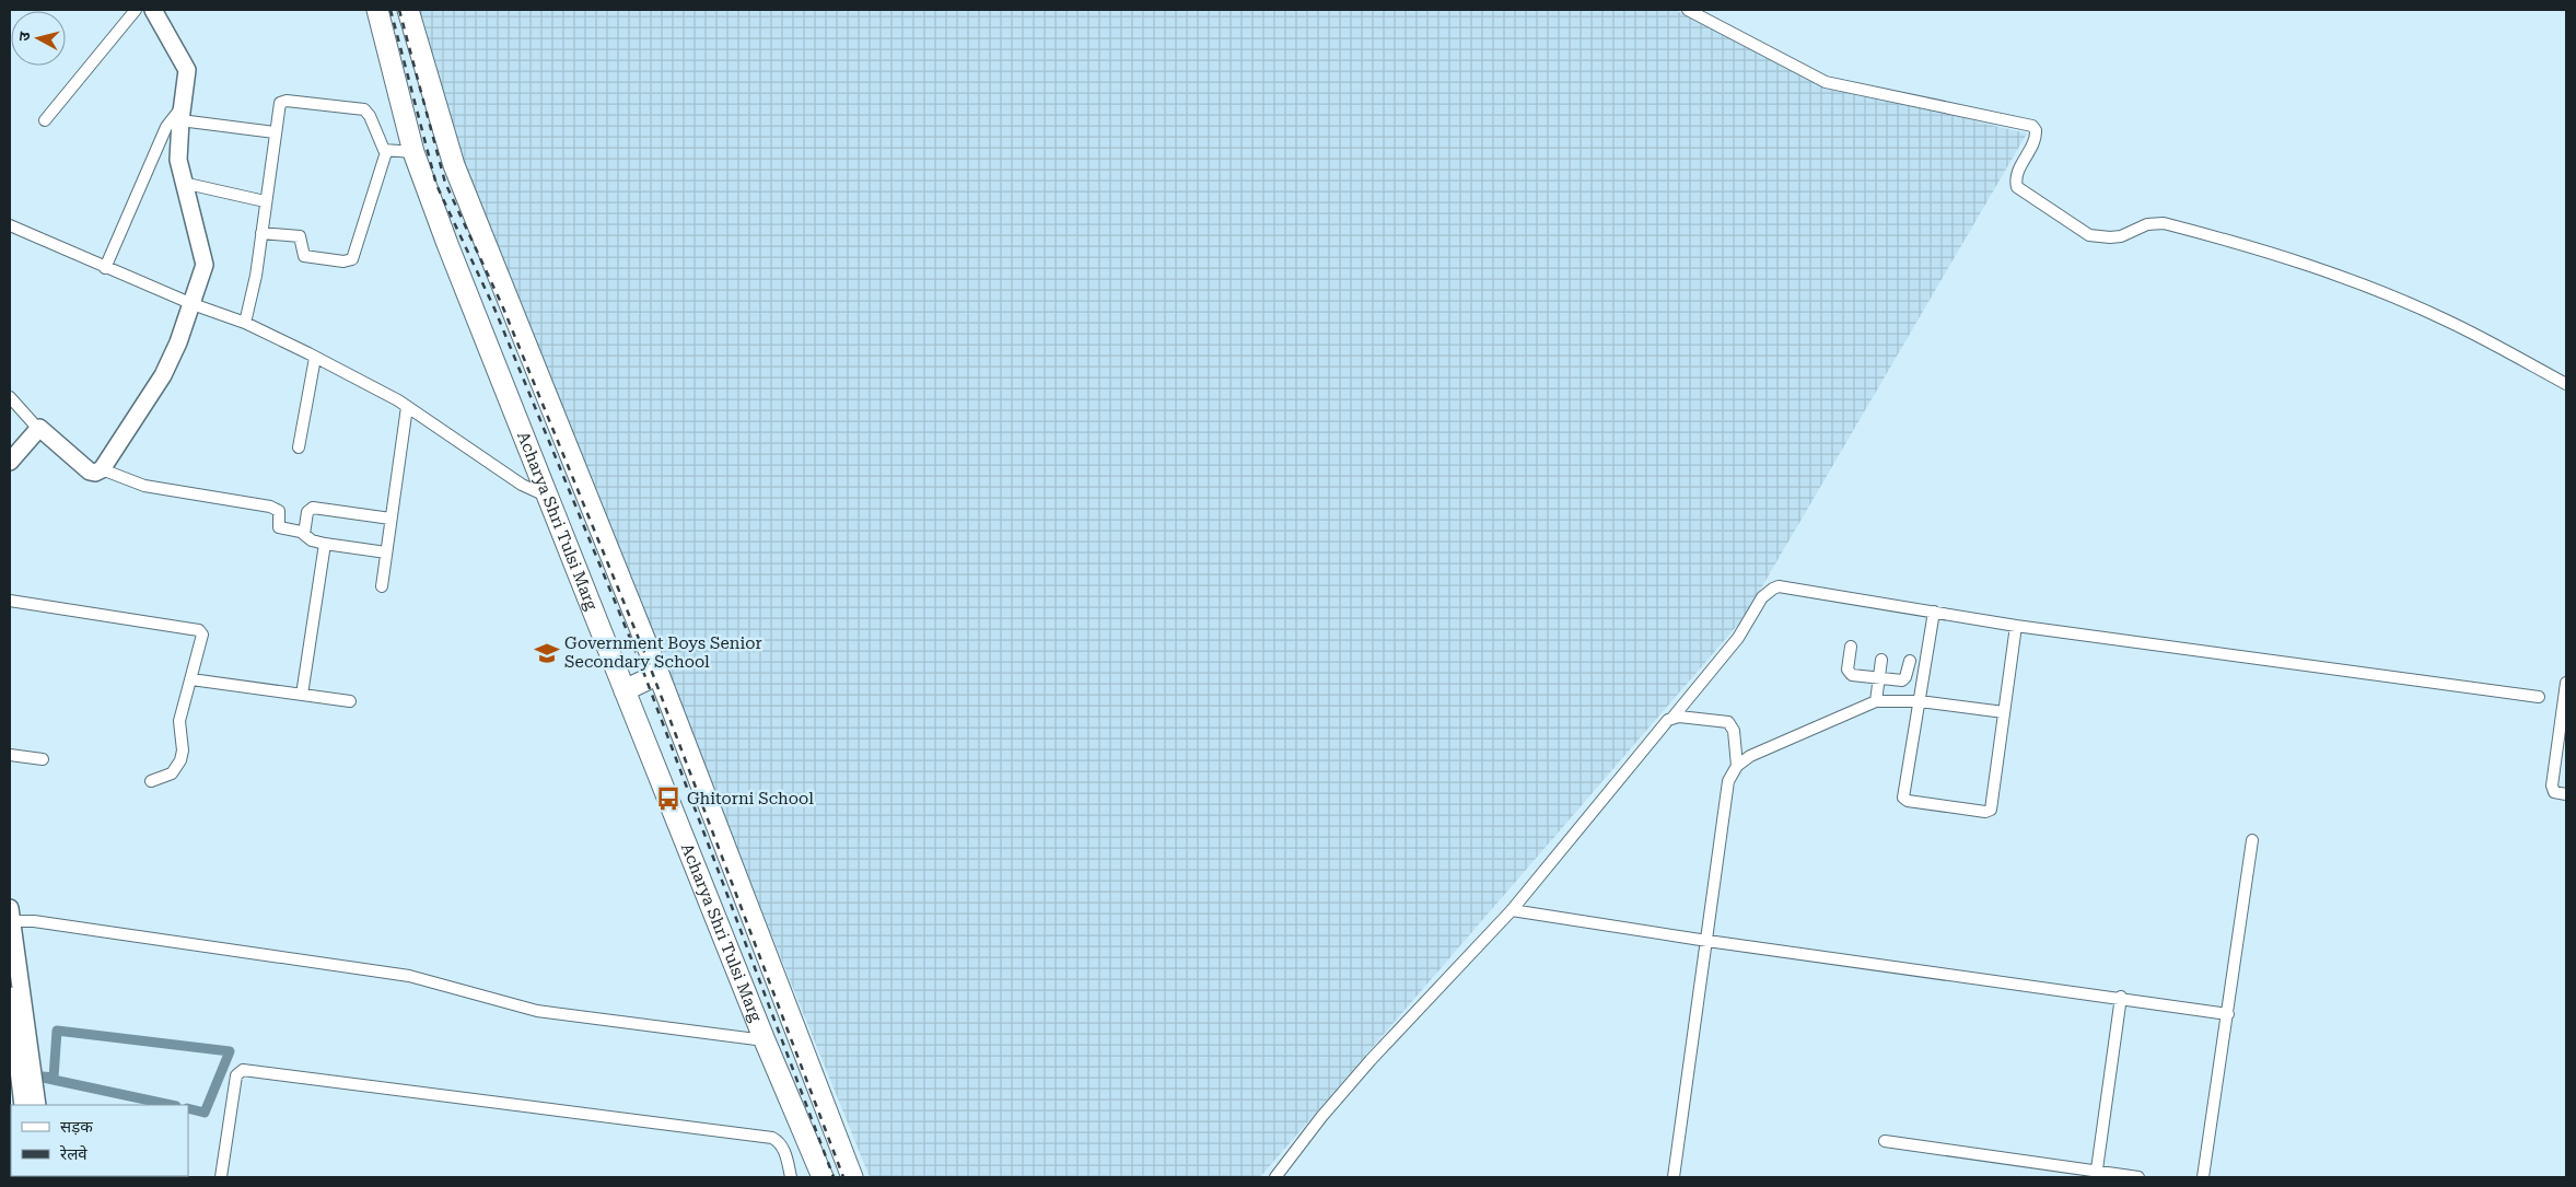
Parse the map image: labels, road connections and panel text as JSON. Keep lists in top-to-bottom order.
{
  "streets": {
    "highway": ["Acharya Shri Tulsi Marg"]
  },
  "places": {
    "school or university": ["Government Boys Senior Secondary School"],
    "bus stop": ["Ghitorni School"]
  },
  "legend": ["सड़क", "रेलवे"],
  "north": "left"
}
